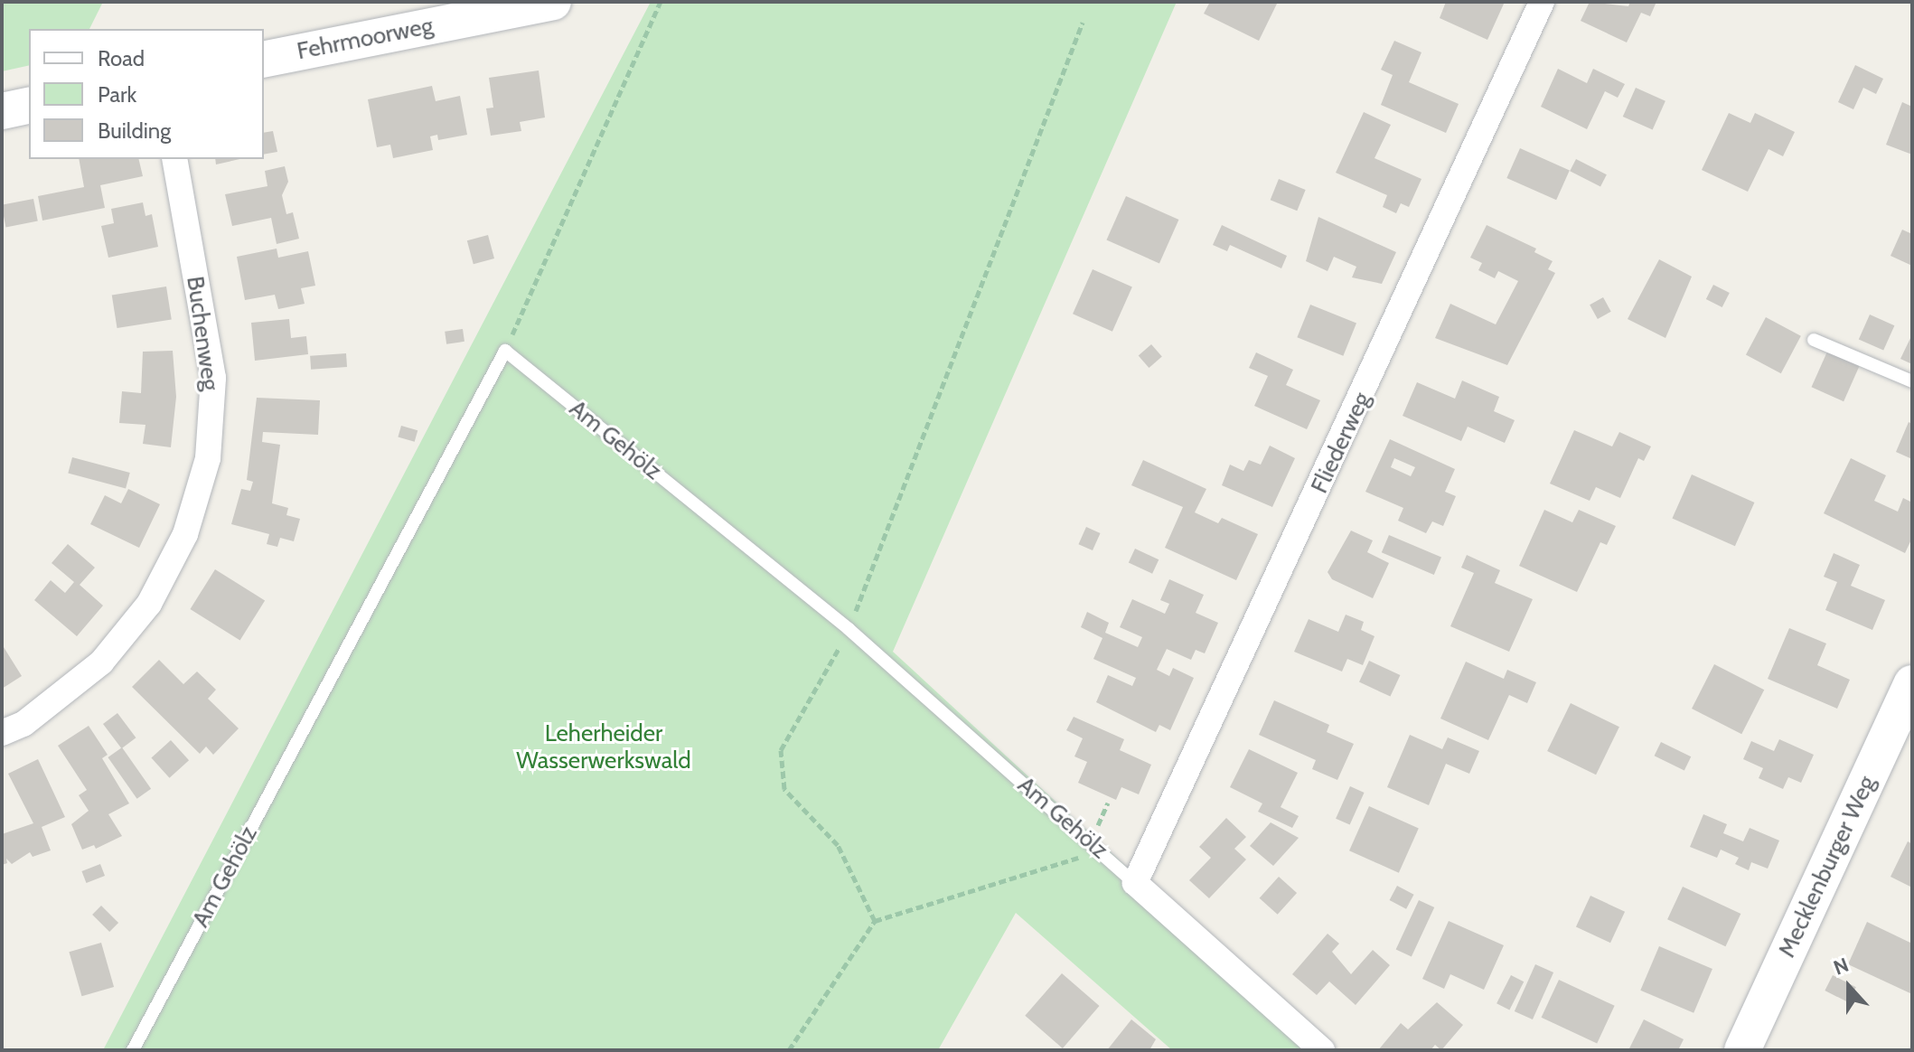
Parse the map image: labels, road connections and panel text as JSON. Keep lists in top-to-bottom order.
{
  "streets": {
    "street": [
      "Fehrmoorweg",
      "Buchenweg",
      "Am Gehölz",
      "Fliederweg",
      "Mecklenburger Weg"
    ]
  },
  "crossings": [
    ["Am Gehölz", "Fliederweg"]
  ],
  "parks": ["Leherheider Wasserwerkswald"],
  "legend": ["Road", "Park", "Building"],
  "north": "top"
}
